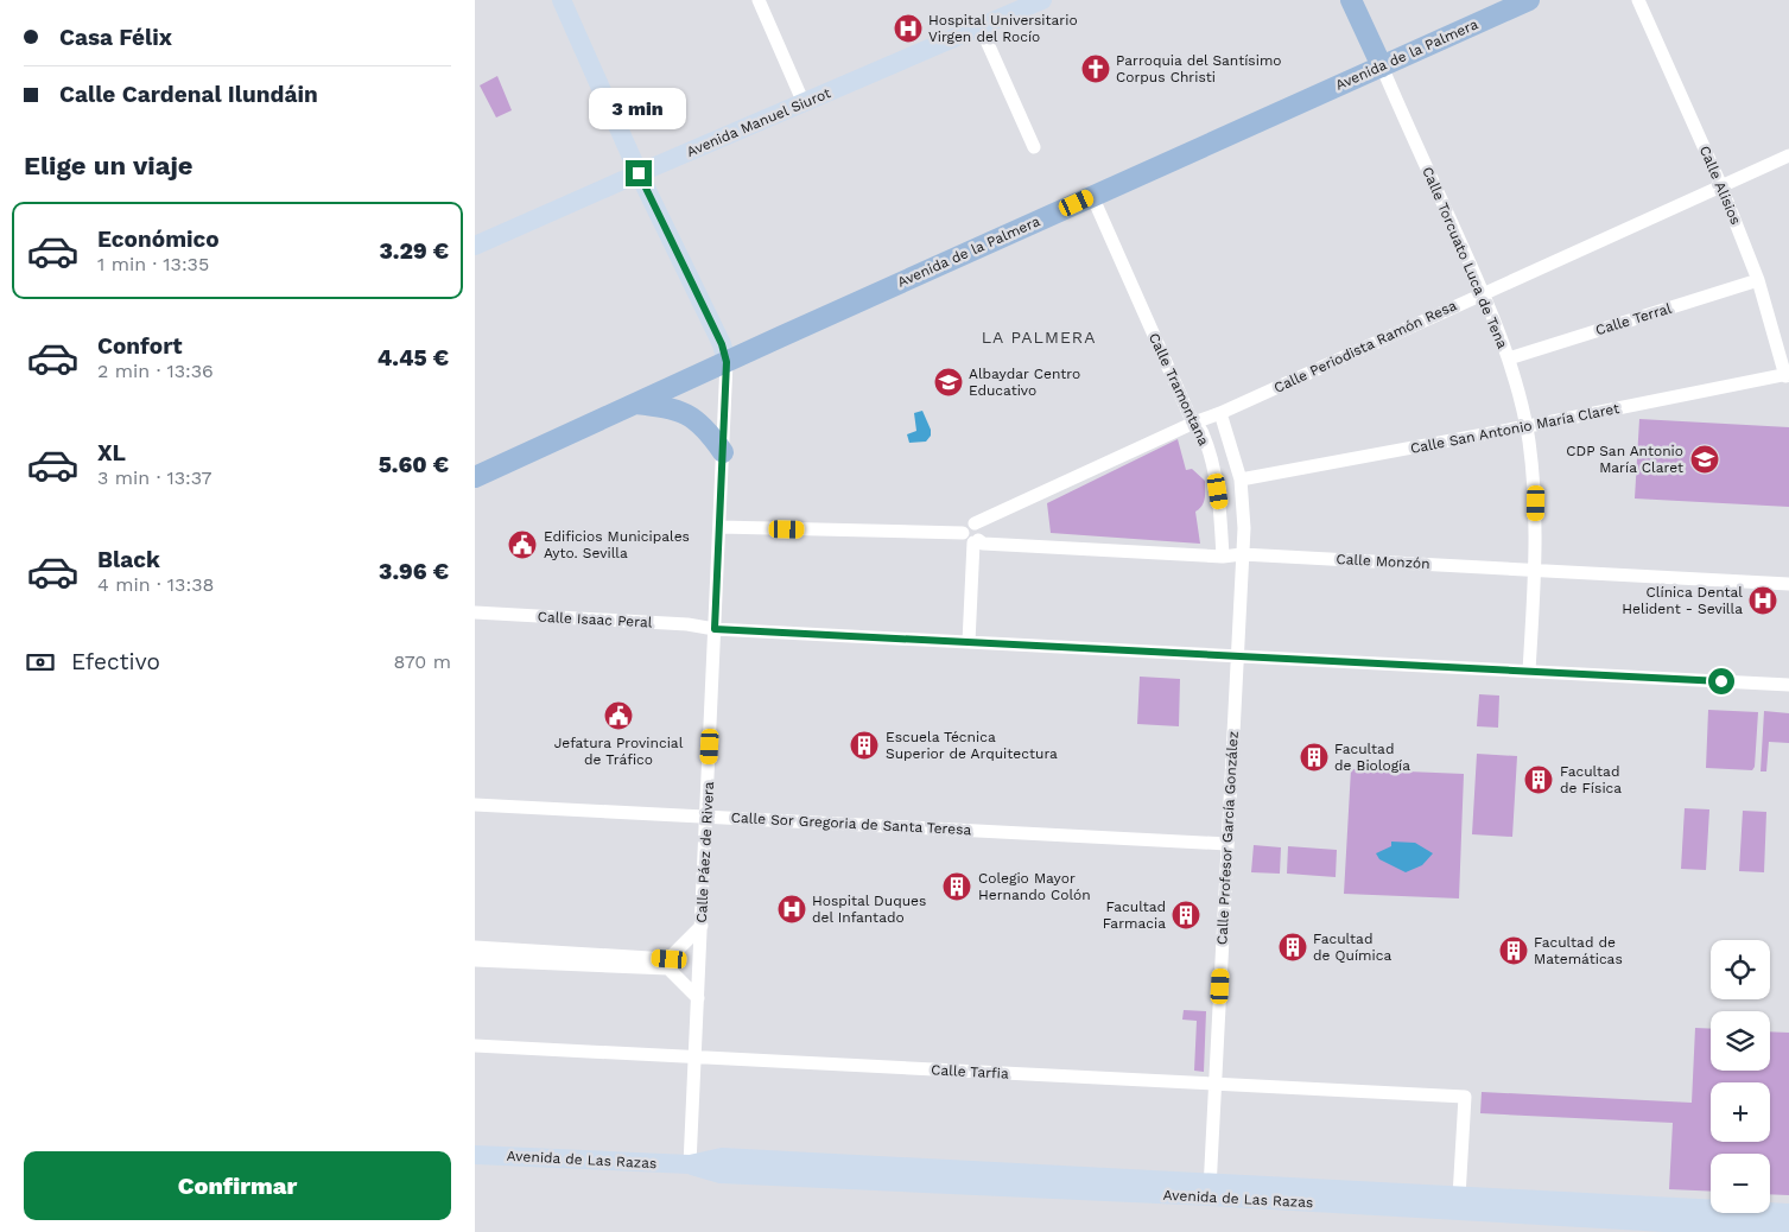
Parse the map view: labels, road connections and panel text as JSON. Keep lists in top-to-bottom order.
{
  "streets": {
    "main road": [
      "Avenida de la Palmera",
      "Avenida Manuel Siurot",
      "Calle Torcuato Luca de Tena",
      "Avenida de Las Razas"
    ],
    "street": [
      "Calle Alisios",
      "Calle Terral",
      "Calle Periodista Ramón Resa",
      "Calle Tramontana",
      "Calle San Antonio María Claret",
      "Calle Monzón",
      "Calle Isaac Peral",
      "Calle Sor Gregoria de Santa Teresa",
      "Calle Profesor García González",
      "Calle Páez de Rivera",
      "Calle Tarfia"
    ]
  },
  "crossings": [
    ["Avenida de la Palmera", "Calle Torcuato Luca de Tena"],
    ["Avenida de la Palmera", "Calle Tramontana"],
    ["Avenida de la Palmera", "Calle Páez de Rivera"],
    ["Calle Alisios", "Calle Terral"],
    ["Calle Alisios", "Calle Periodista Ramón Resa"],
    ["Calle Alisios", "Calle San Antonio María Claret"],
    ["Calle Torcuato Luca de Tena", "Calle Terral"],
    ["Calle Torcuato Luca de Tena", "Calle Periodista Ramón Resa"],
    ["Calle Torcuato Luca de Tena", "Calle San Antonio María Claret"],
    ["Calle Torcuato Luca de Tena", "Calle Monzón"],
    ["Calle Torcuato Luca de Tena", "Calle Isaac Peral"],
    ["Calle Periodista Ramón Resa", "Calle Tramontana"],
    ["Calle Periodista Ramón Resa", "Calle Monzón"],
    ["Calle Tramontana", "Calle San Antonio María Claret"],
    ["Calle Tramontana", "Calle Monzón"],
    ["Calle Tramontana", "Calle Isaac Peral"],
    ["Calle Tramontana", "Calle Profesor García González"],
    ["Calle Isaac Peral", "Calle Profesor García González"],
    ["Calle Isaac Peral", "Calle Páez de Rivera"],
    ["Calle Sor Gregoria de Santa Teresa", "Calle Profesor García González"],
    ["Calle Sor Gregoria de Santa Teresa", "Calle Páez de Rivera"],
    ["Calle Profesor García González", "Calle Tarfia"],
    ["Calle Profesor García González", "Avenida de Las Razas"],
    ["Calle Páez de Rivera", "Calle Tarfia"],
    ["Calle Páez de Rivera", "Avenida de Las Razas"],
    ["Calle Tarfia", "Avenida de Las Razas"]
  ],
  "districts": ["LA PALMERA"],
  "places": {
    "hospital": ["Hospital Universitario Virgen del Rocío", "Clínica Dental Helident - Sevilla", "Hospital Duques del Infantado"],
    "church": ["Parroquia del Santísimo Corpus Christi"],
    "school or university": ["Albaydar Centro Educativo", "CDP San Antonio María Claret"],
    "public building": ["Edificios Municipales Ayto. Sevilla", "Jefatura Provincial de Tráfico"],
    "building": [
      "Escuela Técnica Superior de Arquitectura",
      "Facultad de Biología",
      "Facultad de Física",
      "Colegio Mayor Hernando Colón",
      "Facultad Farmacia",
      "Facultad de Química",
      "Facultad de Matemáticas"
    ]
  },
  "page": {
    "banner": ["Casa Félix", "Calle Cardenal Ilundáin"],
    "bubble": "3 min",
    "heading": "Elige un viaje",
    "list": [
      {
        "name": "Económico",
        "note": "1 min · 13:35",
        "value": "3.29 €"
      },
      {
        "name": "Confort",
        "note": "2 min · 13:36",
        "value": "4.45 €"
      },
      {
        "name": "XL",
        "note": "3 min · 13:37",
        "value": "5.60 €"
      },
      {
        "name": "Black",
        "note": "4 min · 13:38",
        "value": "3.96 €"
      }
    ],
    "pay": ["Efectivo", "870 m"],
    "map_buttons": ["+", "−"],
    "buttons": "Confirmar"
  }
}
